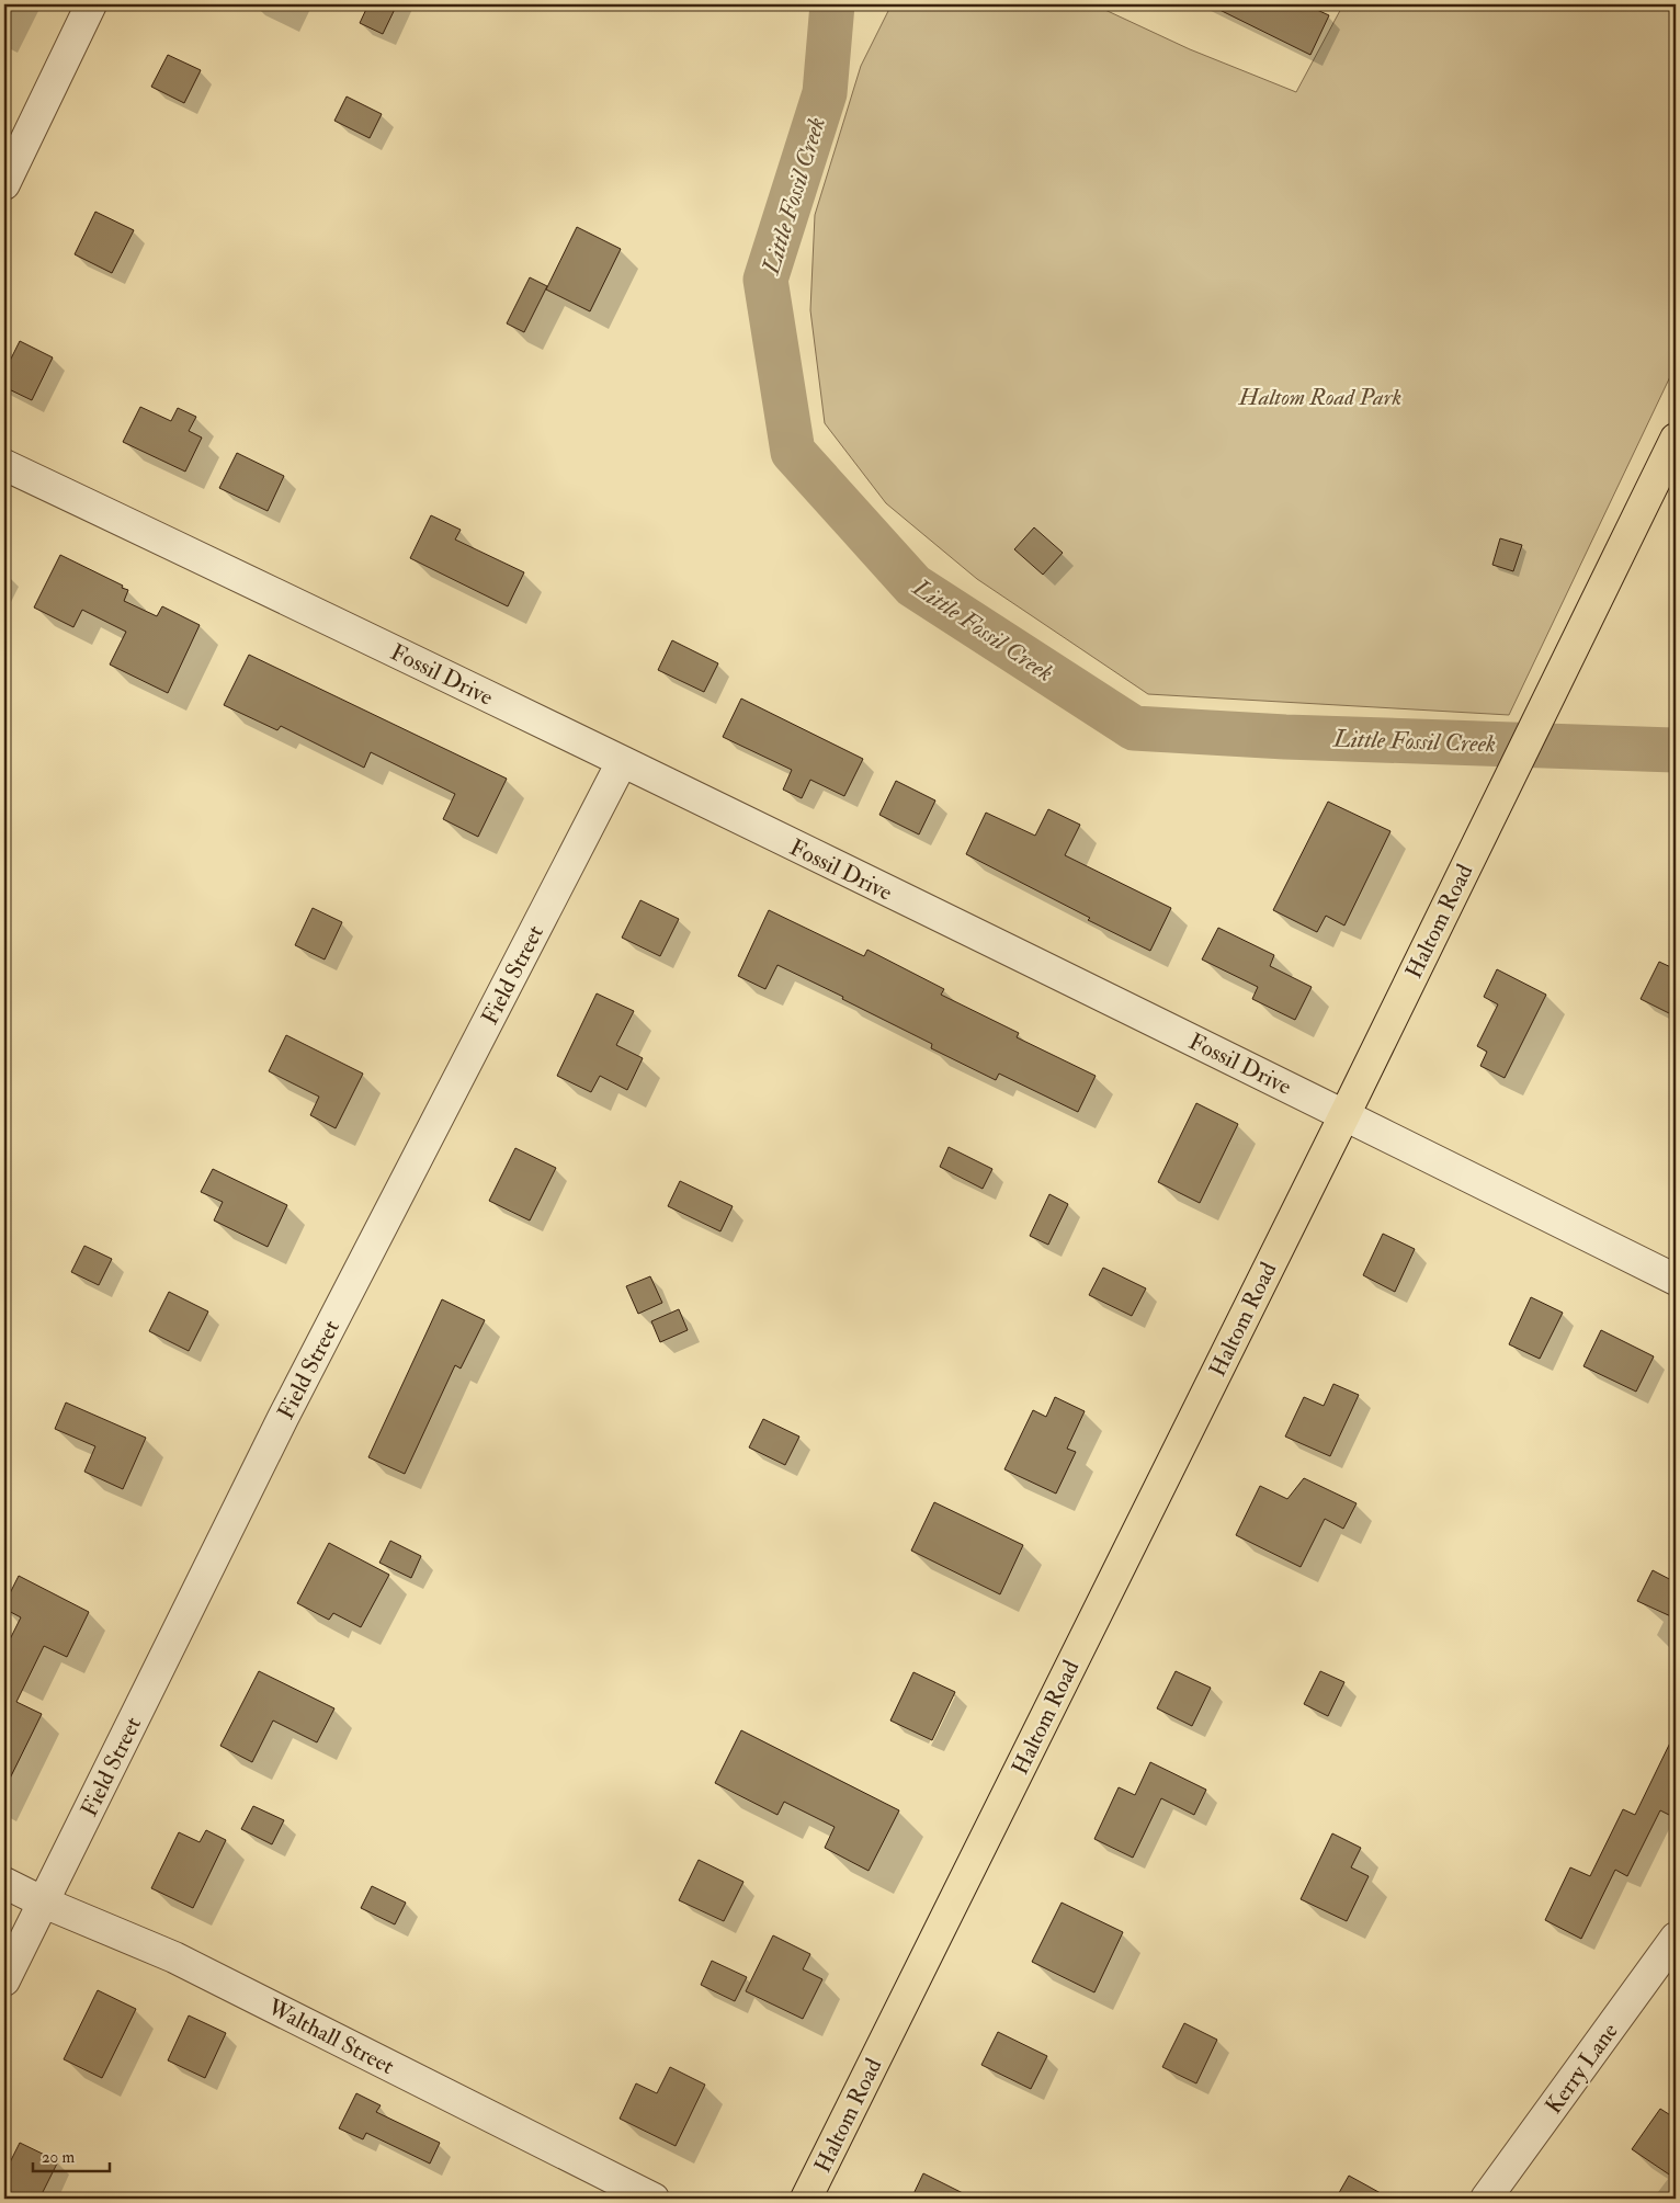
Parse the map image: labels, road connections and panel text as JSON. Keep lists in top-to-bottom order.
{
  "streets": {
    "main road": ["Haltom Road"],
    "street": [
      "Fossil Drive",
      "Field Street",
      "Walthall Street",
      "Kerry Lane"
    ]
  },
  "crossings": [
    ["Fossil Drive", "Haltom Road"],
    ["Fossil Drive", "Field Street"],
    ["Field Street", "Walthall Street"]
  ],
  "water": ["Little Fossil Creek"],
  "parks": ["Haltom Road Park"],
  "scale_bar": "20 m"
}
